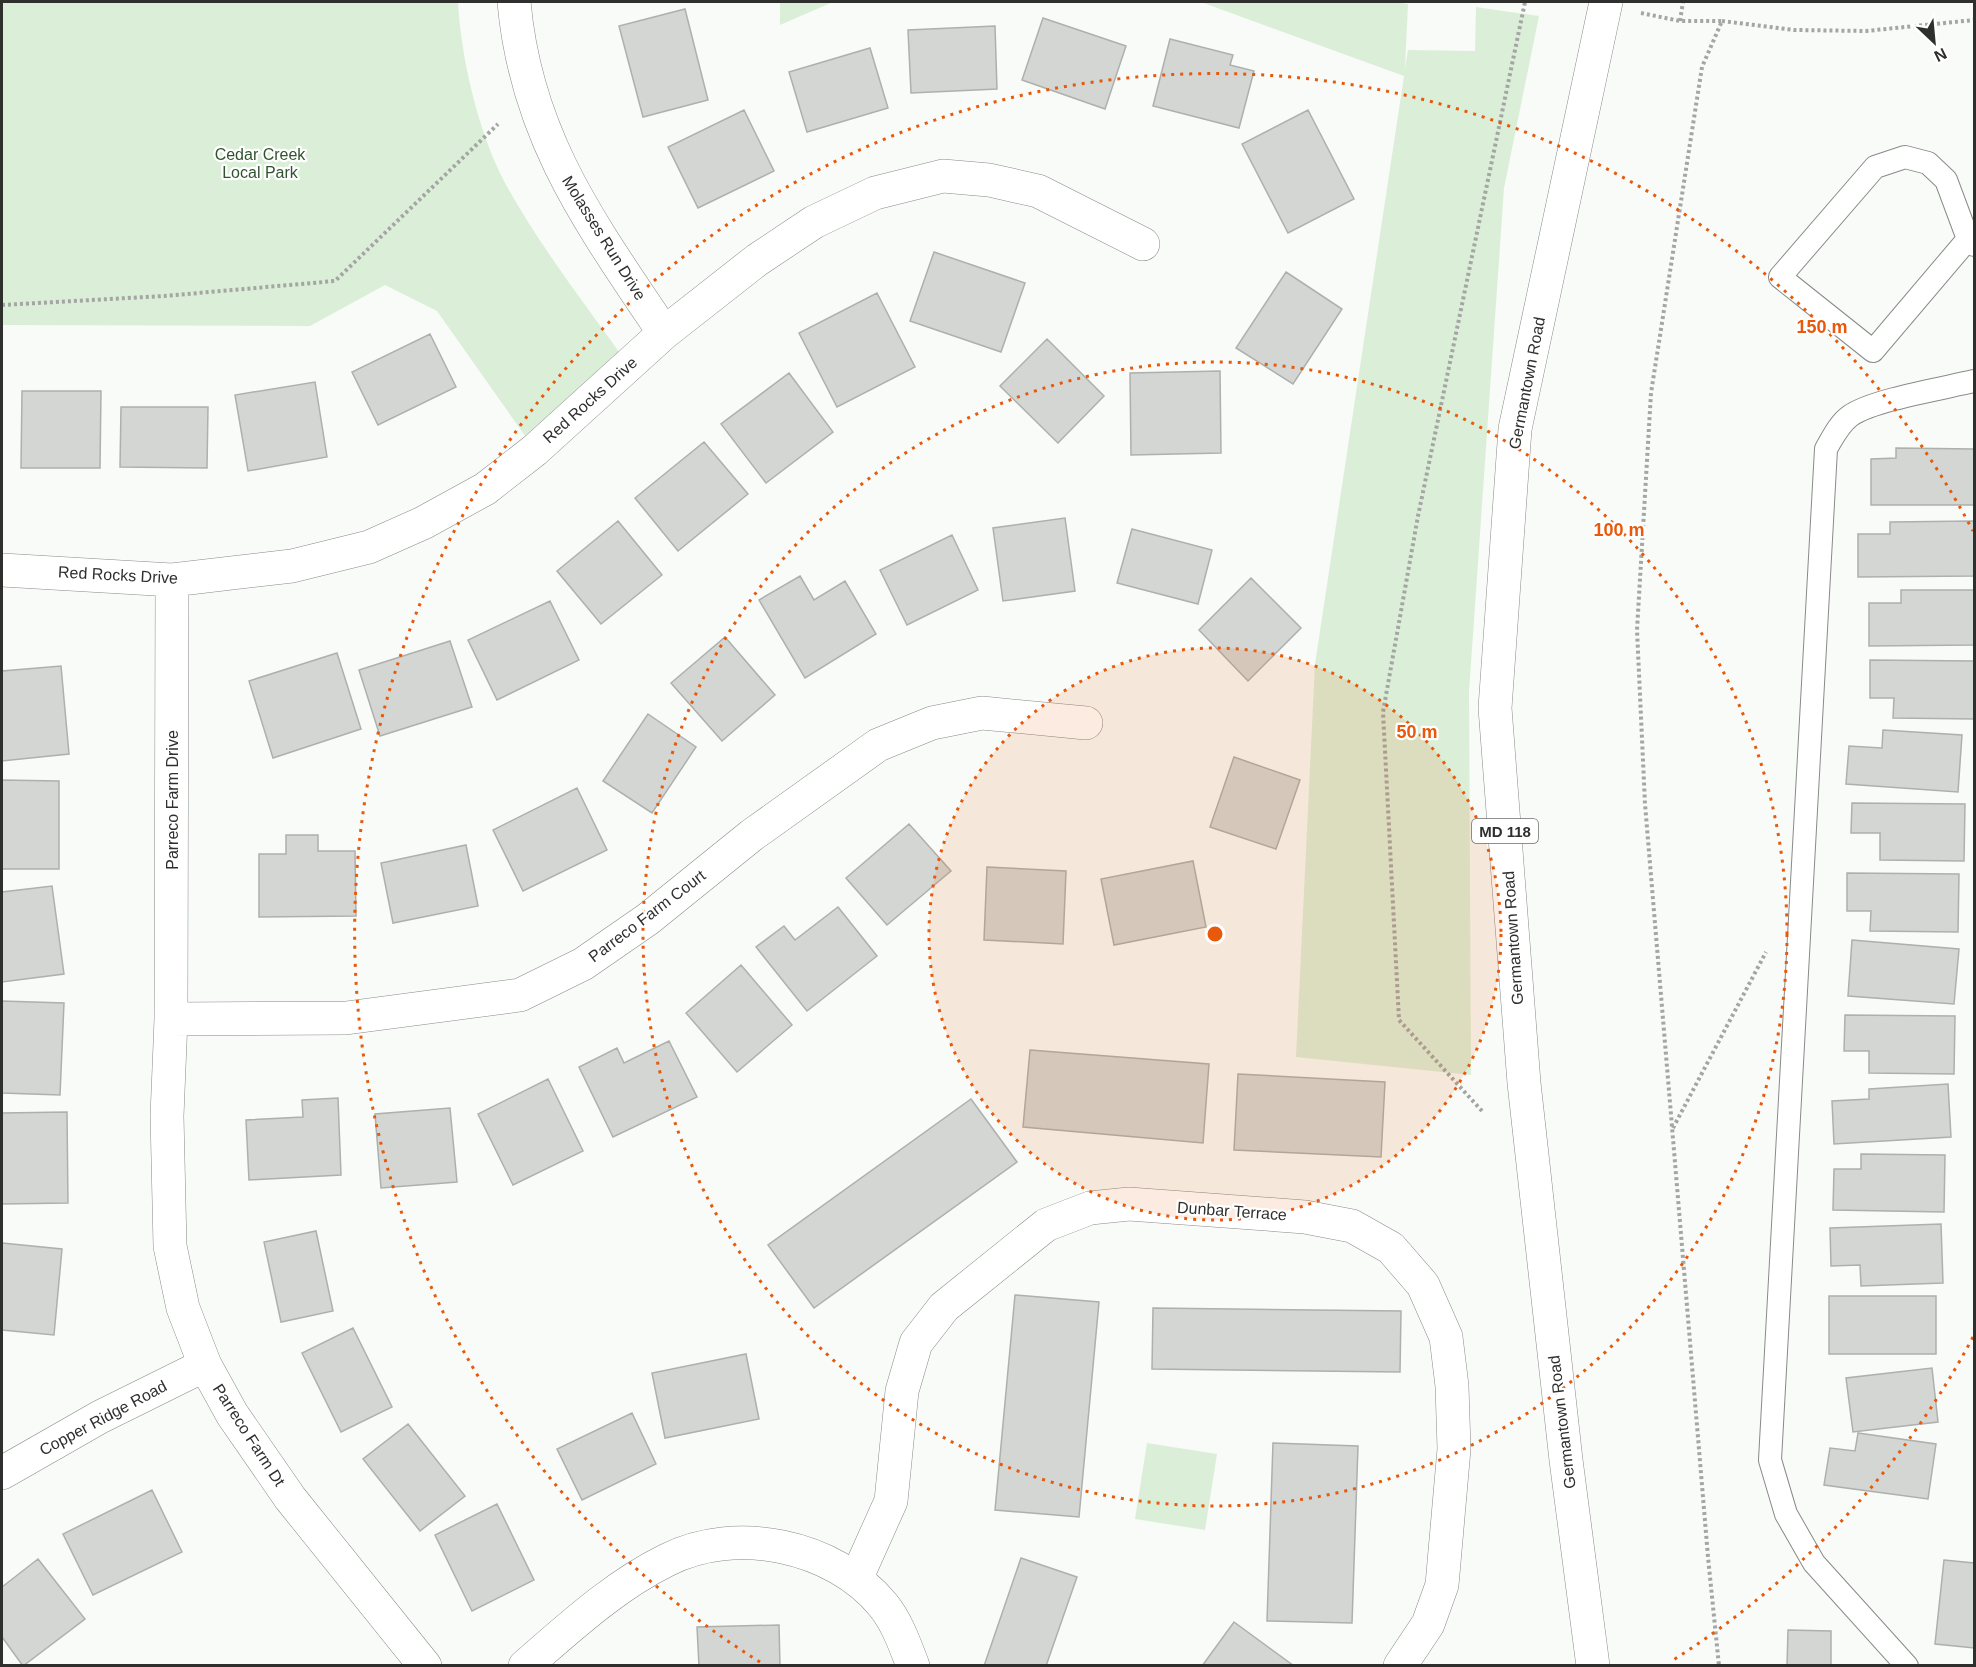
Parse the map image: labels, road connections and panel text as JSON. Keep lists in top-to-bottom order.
{
  "streets": {
    "street": [
      "Molasses Run Drive",
      "Germantown Road",
      "Red Rocks Drive",
      "Parreco Farm Drive",
      "MD 118",
      "Parreco Farm Court",
      "Dunbar Terrace",
      "Copper Ridge Road",
      "Parreco Farm Dt"
    ]
  },
  "crossings": [
    ["Molasses Run Drive", "Red Rocks Drive"],
    ["Red Rocks Drive", "Parreco Farm Drive"],
    ["Parreco Farm Drive", "Parreco Farm Court"],
    ["Parreco Farm Drive", "Parreco Farm Dt"],
    ["Parreco Farm Court", "Parreco Farm Dt"],
    ["Copper Ridge Road", "Parreco Farm Dt"]
  ],
  "parks": ["Cedar Creek Local Park"],
  "north": "bottom right",
  "rings": ["150 m", "100 m", "50 m"]
}
